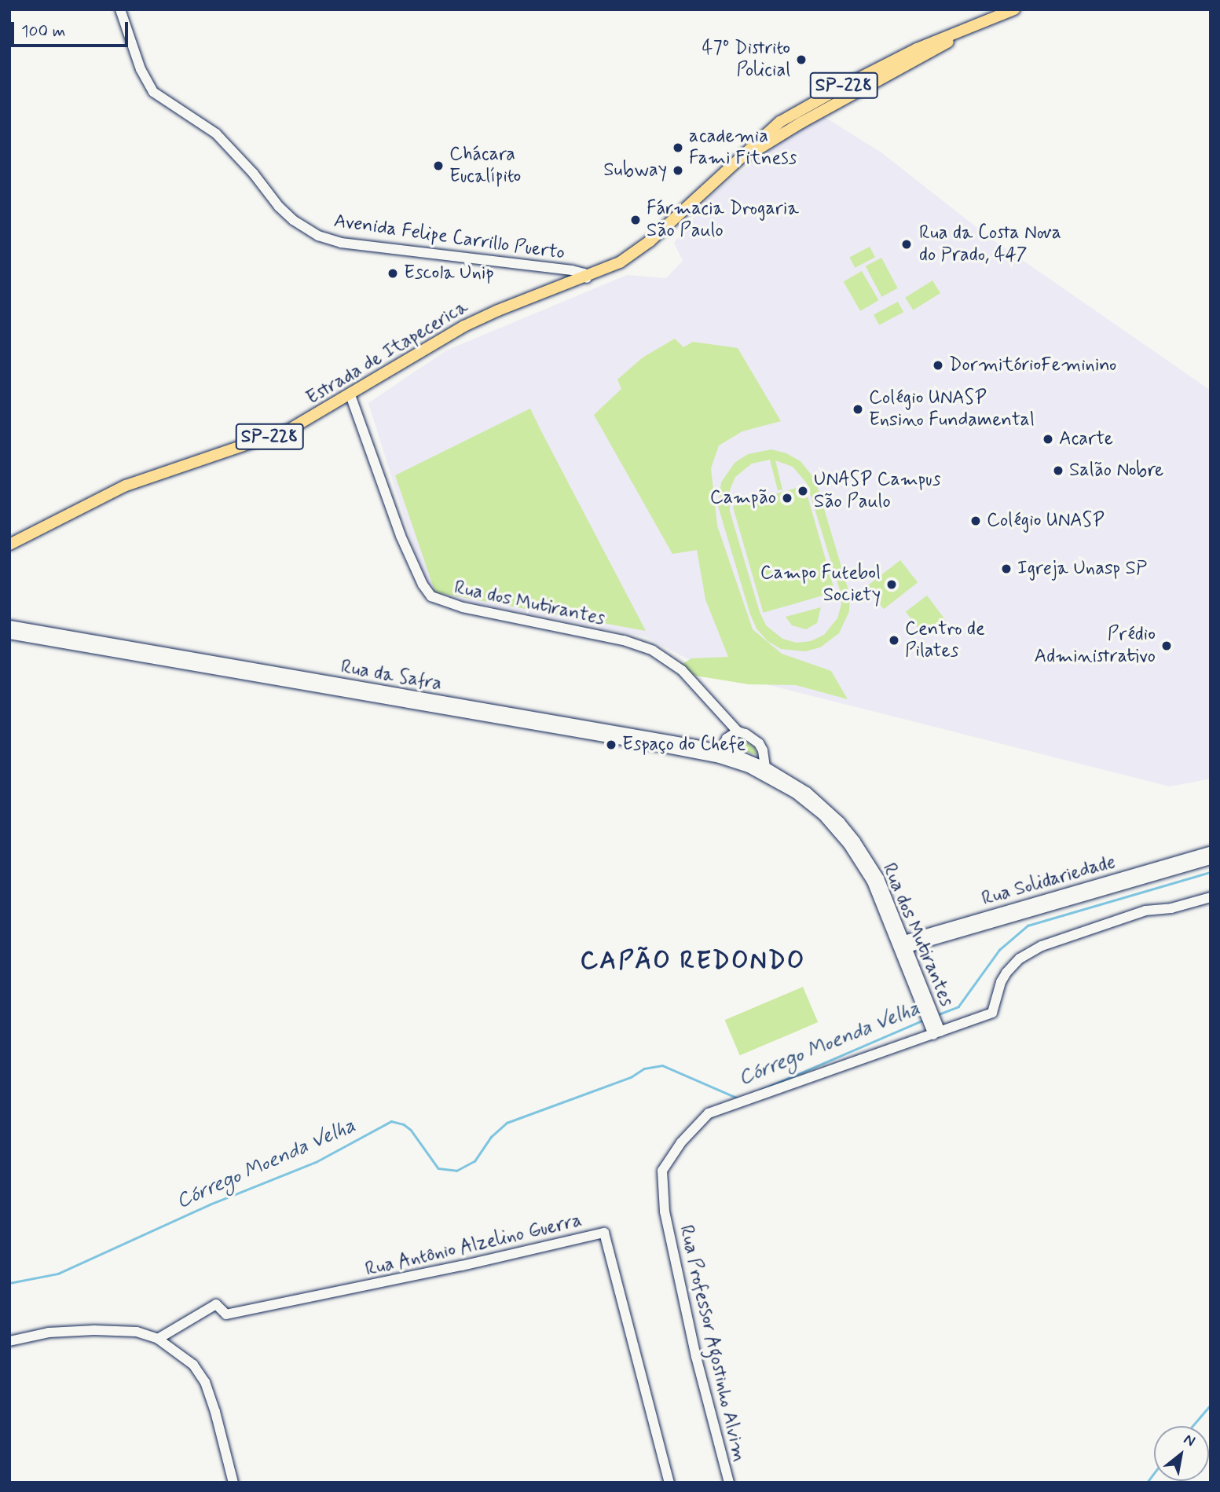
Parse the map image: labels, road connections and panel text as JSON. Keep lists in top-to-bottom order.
{
  "streets": {
    "main road": ["SP-228", "Estrada de Itapecerica"],
    "street": [
      "Avenida Felipe Carrillo Puerto",
      "Rua dos Mutirantes",
      "Rua da Safra",
      "Rua Solidariedade",
      "Rua Antônio Alzelino Guerra",
      "Rua Professor Agostinho Alvim"
    ]
  },
  "crossings": [
    ["Avenida Felipe Carrillo Puerto", "Estrada de Itapecerica"],
    ["Estrada de Itapecerica", "Rua dos Mutirantes"],
    ["Rua dos Mutirantes", "Rua da Safra"],
    ["Rua dos Mutirantes", "Rua Solidariedade"],
    ["Rua dos Mutirantes", "Rua Professor Agostinho Alvim"]
  ],
  "districts": ["CAPÃO REDONDO"],
  "water": ["Córrego Moenda Velha"],
  "places": [
    "47º Distrito Policial",
    "academia Fami Fitness",
    "Chácara Eucalípito",
    "Subway",
    "Fármacia Drogaria São Paulo",
    "Rua da Costa Nova do Prado, 447",
    "Escola Unip",
    "DormitórioFeminino",
    "Colégio UNASP Ensino Fundamental",
    "Acarte",
    "Salão Nobre",
    "UNASP Campus São Paulo",
    "Campão",
    "Colégio UNASP",
    "Igreja Unasp SP",
    "Campo Futebol Society",
    "Centro de Pilates",
    "Prédio Administrativo",
    "Espaço do Chefe"
  ],
  "scale_bar": "100 m",
  "north": "top right"
}
